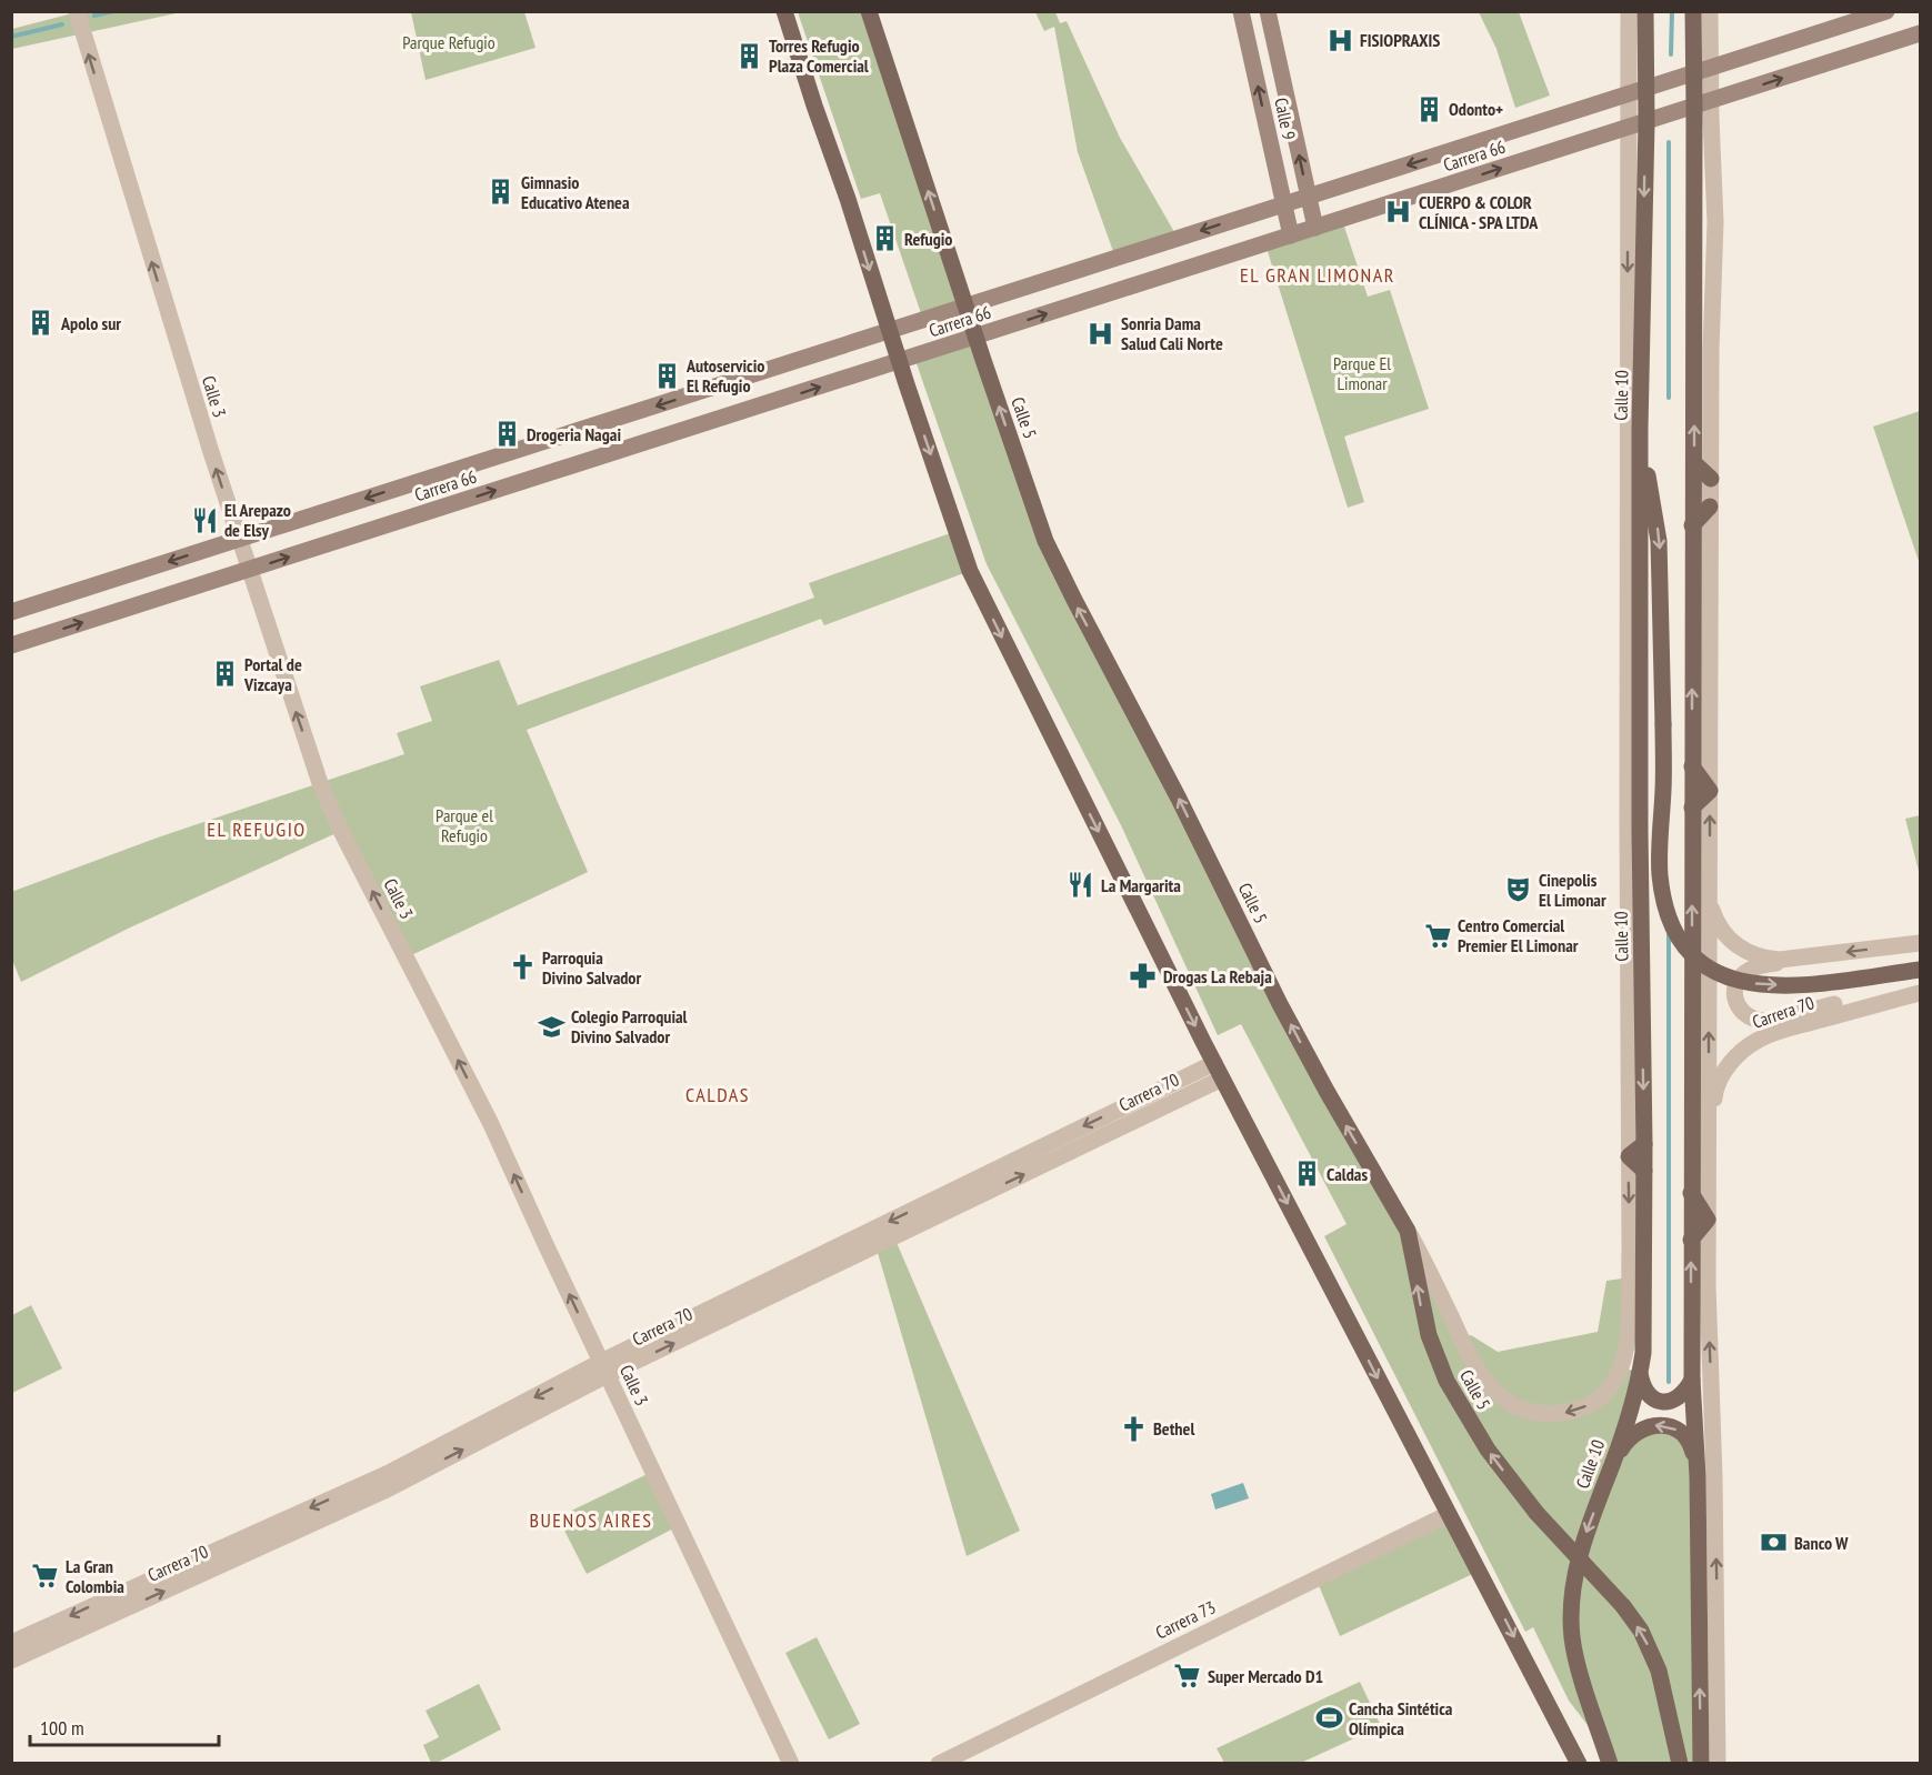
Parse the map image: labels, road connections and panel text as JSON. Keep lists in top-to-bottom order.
{
  "streets": {
    "main road": [
      "Calle 9",
      "Carrera 66",
      "Calle 10",
      "Calle 5"
    ],
    "street": ["Calle 3", "Carrera 70", "Carrera 73"]
  },
  "crossings": [
    ["Calle 9", "Carrera 66"],
    ["Carrera 66", "Calle 10"],
    ["Carrera 66", "Calle 3"],
    ["Carrera 66", "Calle 5"],
    ["Calle 10", "Calle 5"],
    ["Calle 3", "Carrera 70"]
  ],
  "one_way": ["Calle 9", "Calle 3"],
  "districts": [
    "EL GRAN LIMONAR",
    "EL REFUGIO",
    "CALDAS",
    "BUENOS AIRES"
  ],
  "parks": ["Parque Refugio", "Parque El Limonar", "Parque el Refugio"],
  "places": {
    "hospital": ["FISIOPRAXIS", "CUERPO & COLOR CLÍNICA - SPA LTDA", "Sonria Dama Salud Cali Norte"],
    "building": [
      "Torres Refugio Plaza Comercial",
      "Odonto+",
      "Gimnasio Educativo Atenea",
      "Refugio",
      "Apolo sur",
      "Autoservicio El Refugio",
      "Drogeria Nagai",
      "Portal de Vizcaya",
      "Caldas"
    ],
    "restaurant": ["El Arepazo de Elsy", "La Margarita"],
    "theatre": ["Cinepolis El Limonar"],
    "supermarket": ["Centro Comercial Premier El Limonar", "La Gran Colombia", "Super Mercado D1"],
    "church": ["Parroquia Divino Salvador", "Bethel"],
    "pharmacy": ["Drogas La Rebaja"],
    "school or university": ["Colegio Parroquial Divino Salvador"],
    "bank": ["Banco W"],
    "sports": ["Cancha Sintética Olímpica"]
  },
  "scale_bar": "100 m"
}
